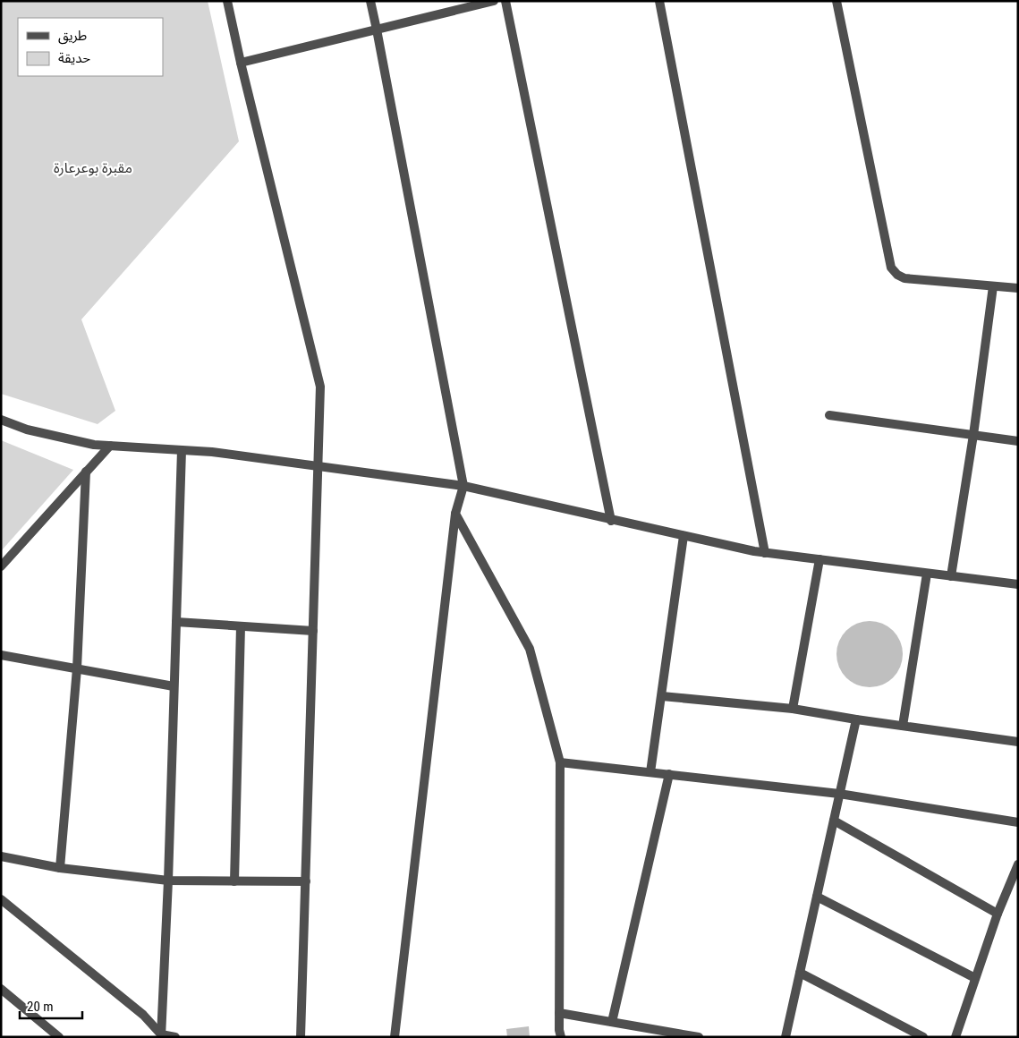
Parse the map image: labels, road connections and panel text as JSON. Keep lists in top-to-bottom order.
{
  "parks": ["مقبرة بوعرعارة"],
  "legend": ["طريق", "حديقة"],
  "scale_bar": "20 m"
}
